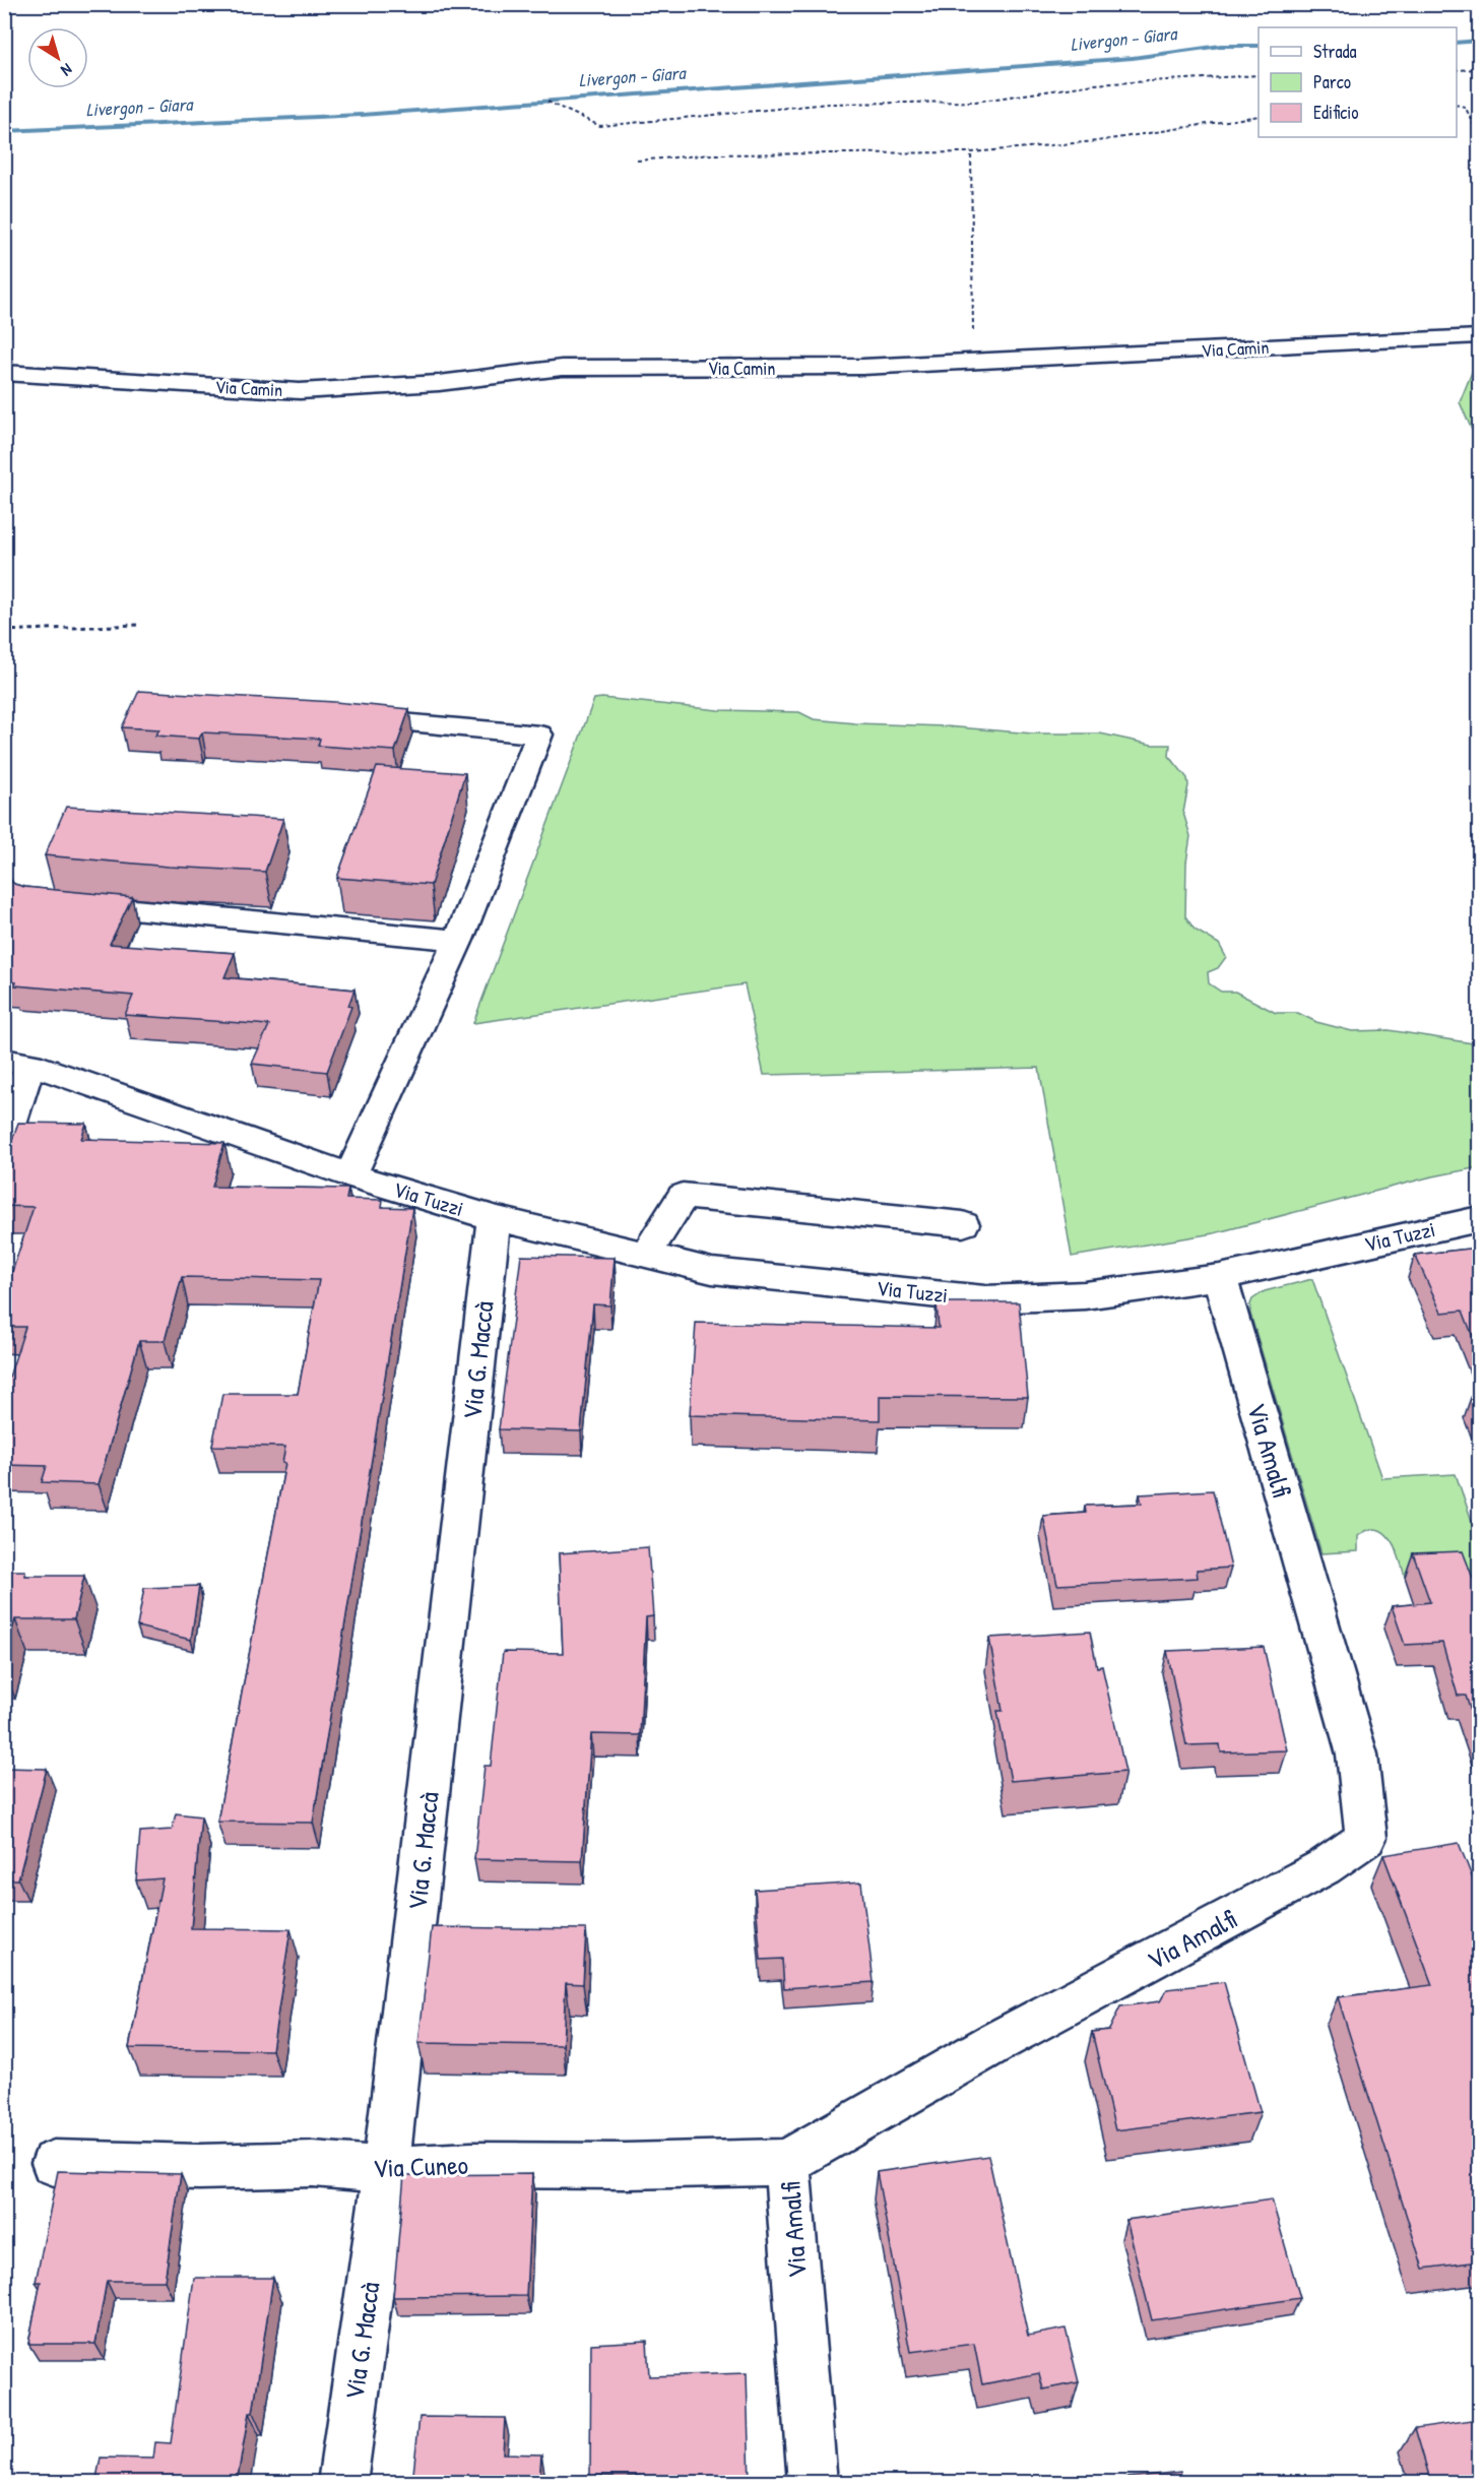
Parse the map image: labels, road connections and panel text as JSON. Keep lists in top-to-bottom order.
{
  "streets": {
    "street": [
      "Via Camin",
      "Via Tuzzi",
      "Via G. Maccà",
      "Via Amalfi",
      "Via Cuneo"
    ]
  },
  "crossings": [
    ["Via Tuzzi", "Via G. Maccà"],
    ["Via Tuzzi", "Via Amalfi"],
    ["Via G. Maccà", "Via Cuneo"],
    ["Via Amalfi", "Via Cuneo"]
  ],
  "water": ["Livergon - Giara"],
  "legend": ["Strada", "Parco", "Edificio"],
  "north": "bottom right"
}
